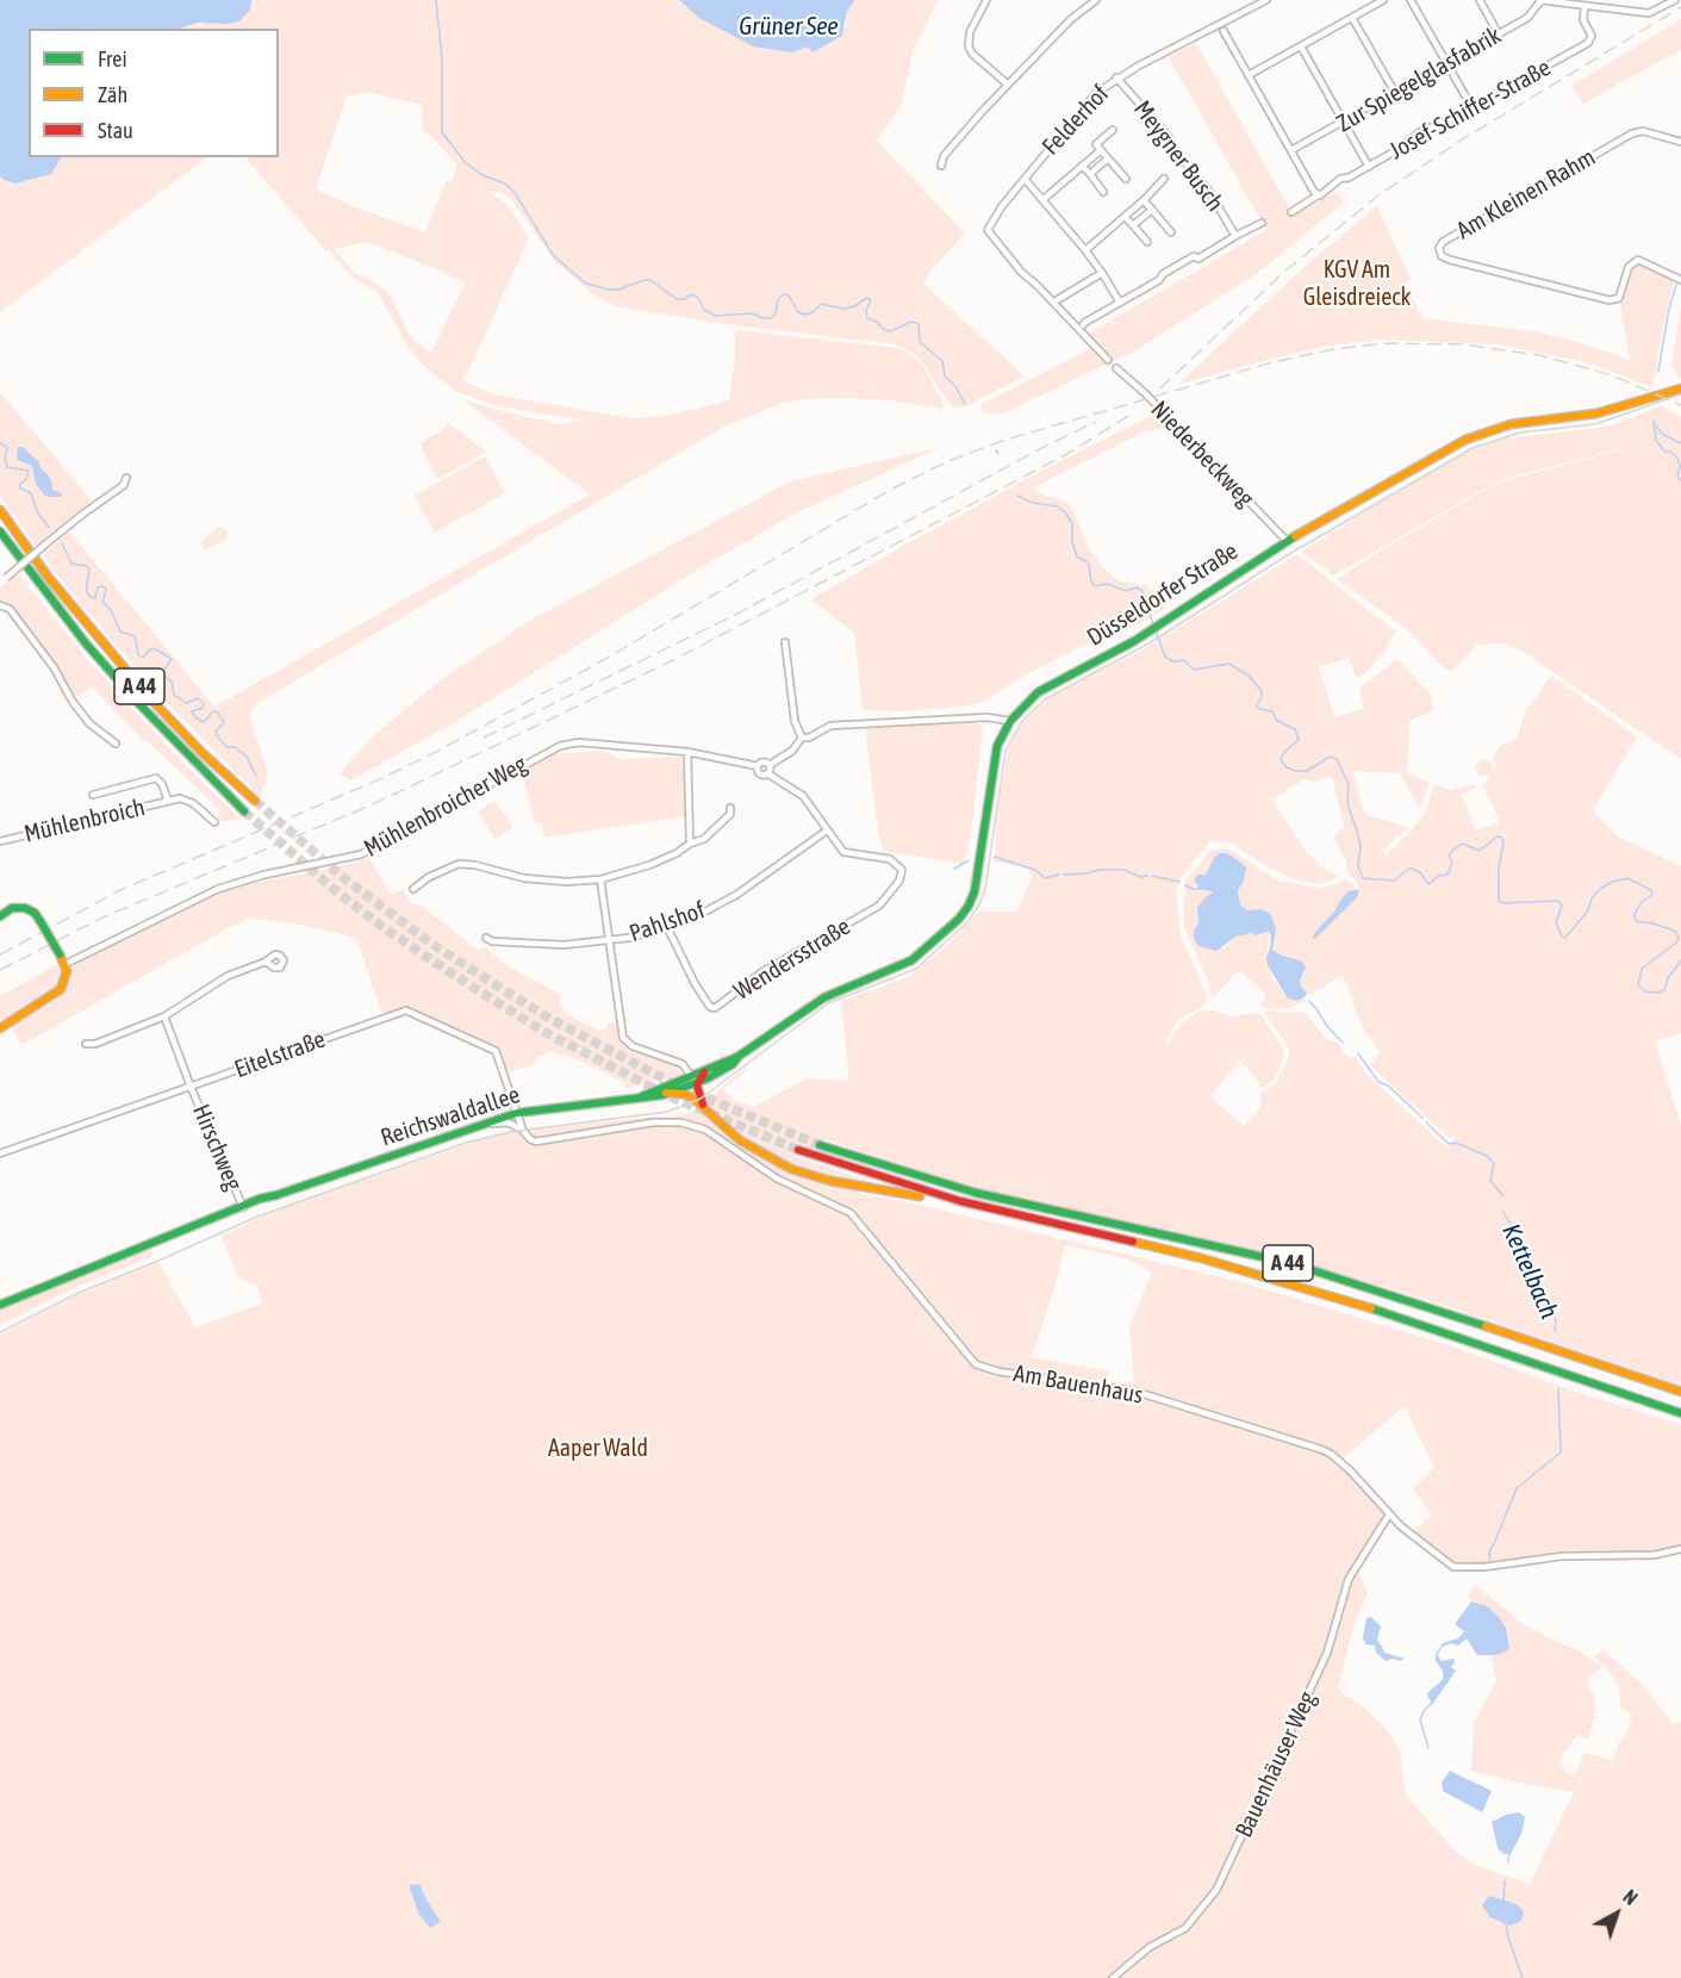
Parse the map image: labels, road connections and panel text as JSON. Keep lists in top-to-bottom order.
{
  "streets": {
    "main road": ["Düsseldorfer Straße", "A 44", "Reichswaldallee"],
    "street": [
      "Zur Spiegelglasfabrik",
      "Josef-Schiffer-Straße",
      "Felderhof",
      "Meygner Busch",
      "Am Kleinen Rahm",
      "Niederbeckweg",
      "Mühlenbroicher Weg",
      "Mühlenbroich",
      "Pahlshof",
      "Wendersstraße",
      "Eitelstraße",
      "Hirschweg",
      "Am Bauenhaus",
      "Bauenhäuser Weg"
    ]
  },
  "crossings": [
    ["Zur Spiegelglasfabrik", "Josef-Schiffer-Straße"],
    ["Felderhof", "Meygner Busch"],
    ["Niederbeckweg", "Düsseldorfer Straße"],
    ["Düsseldorfer Straße", "Reichswaldallee"],
    ["Pahlshof", "Wendersstraße"],
    ["Eitelstraße", "Reichswaldallee"],
    ["Eitelstraße", "Hirschweg"],
    ["Reichswaldallee", "Hirschweg"],
    ["Reichswaldallee", "Am Bauenhaus"],
    ["Am Bauenhaus", "Bauenhäuser Weg"]
  ],
  "water": ["Grüner See", "Kettelbach"],
  "parks": ["KGV Am Gleisdreieck", "Aaper Wald"],
  "legend": ["Frei", "Zäh", "Stau"],
  "north": "top right"
}
